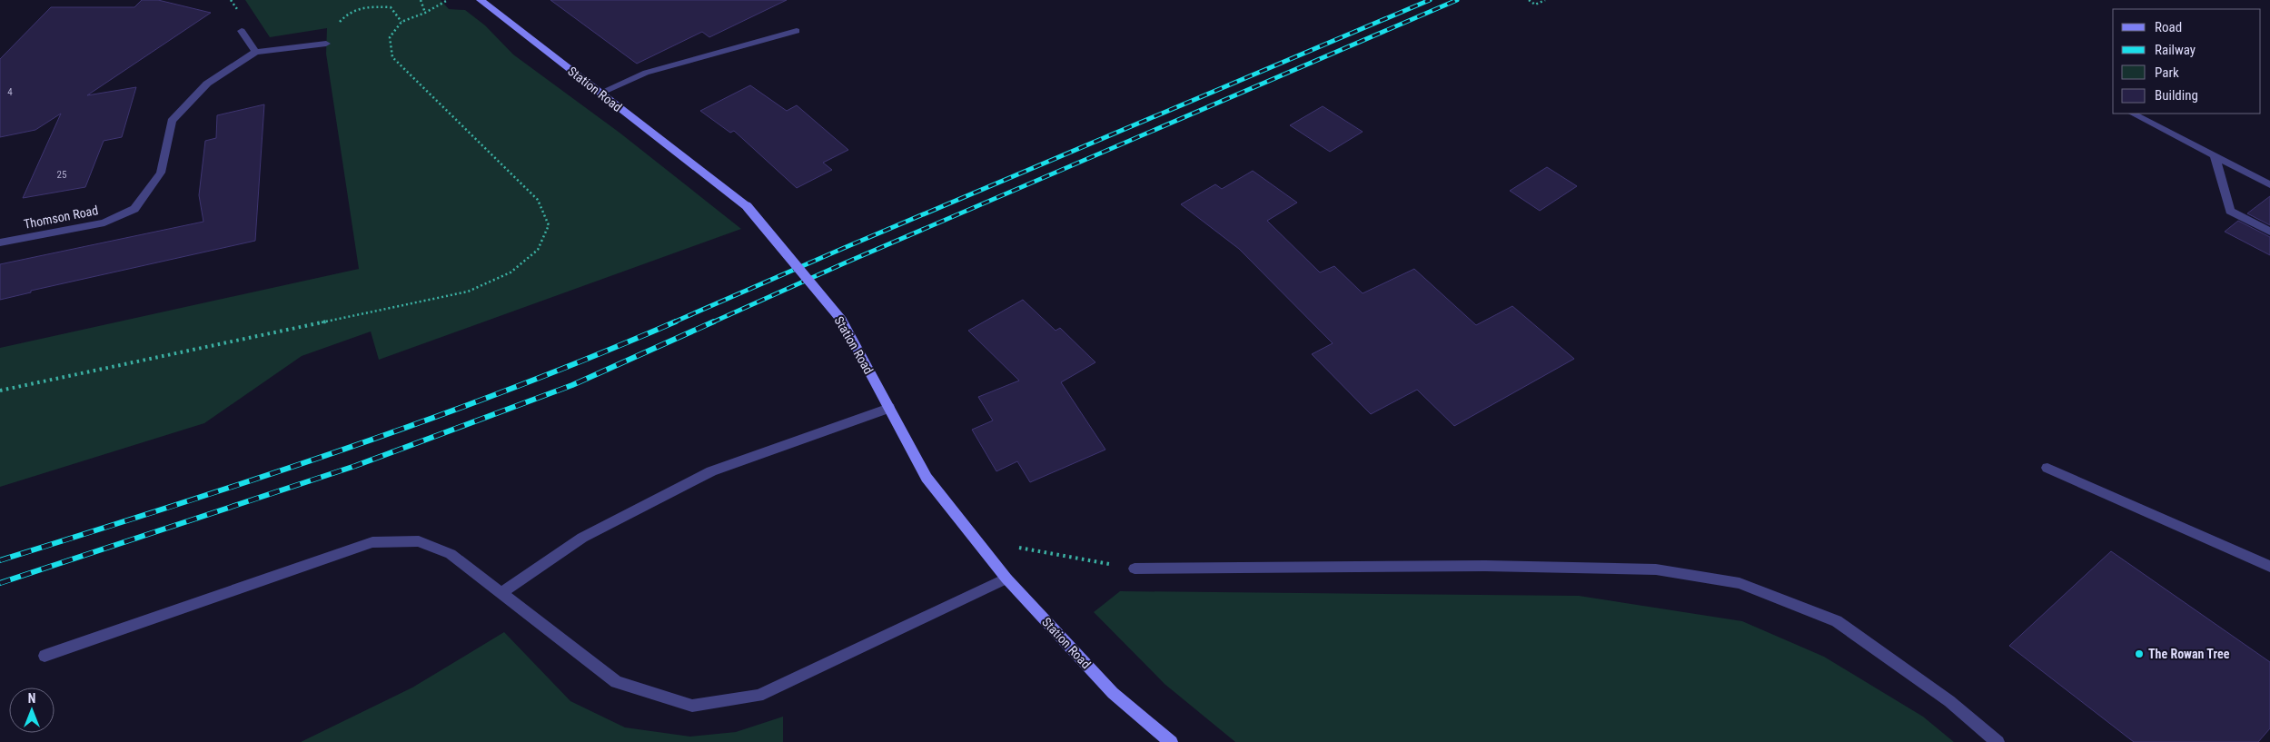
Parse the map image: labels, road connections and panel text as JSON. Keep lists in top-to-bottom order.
{
  "streets": {
    "main road": ["Station Road"],
    "street": ["Thomson Road"]
  },
  "places": ["The Rowan Tree"],
  "house_numbers": ["4", "25"],
  "legend": [
    "Road",
    "Railway",
    "Park",
    "Building"
  ],
  "north": "top"
}
